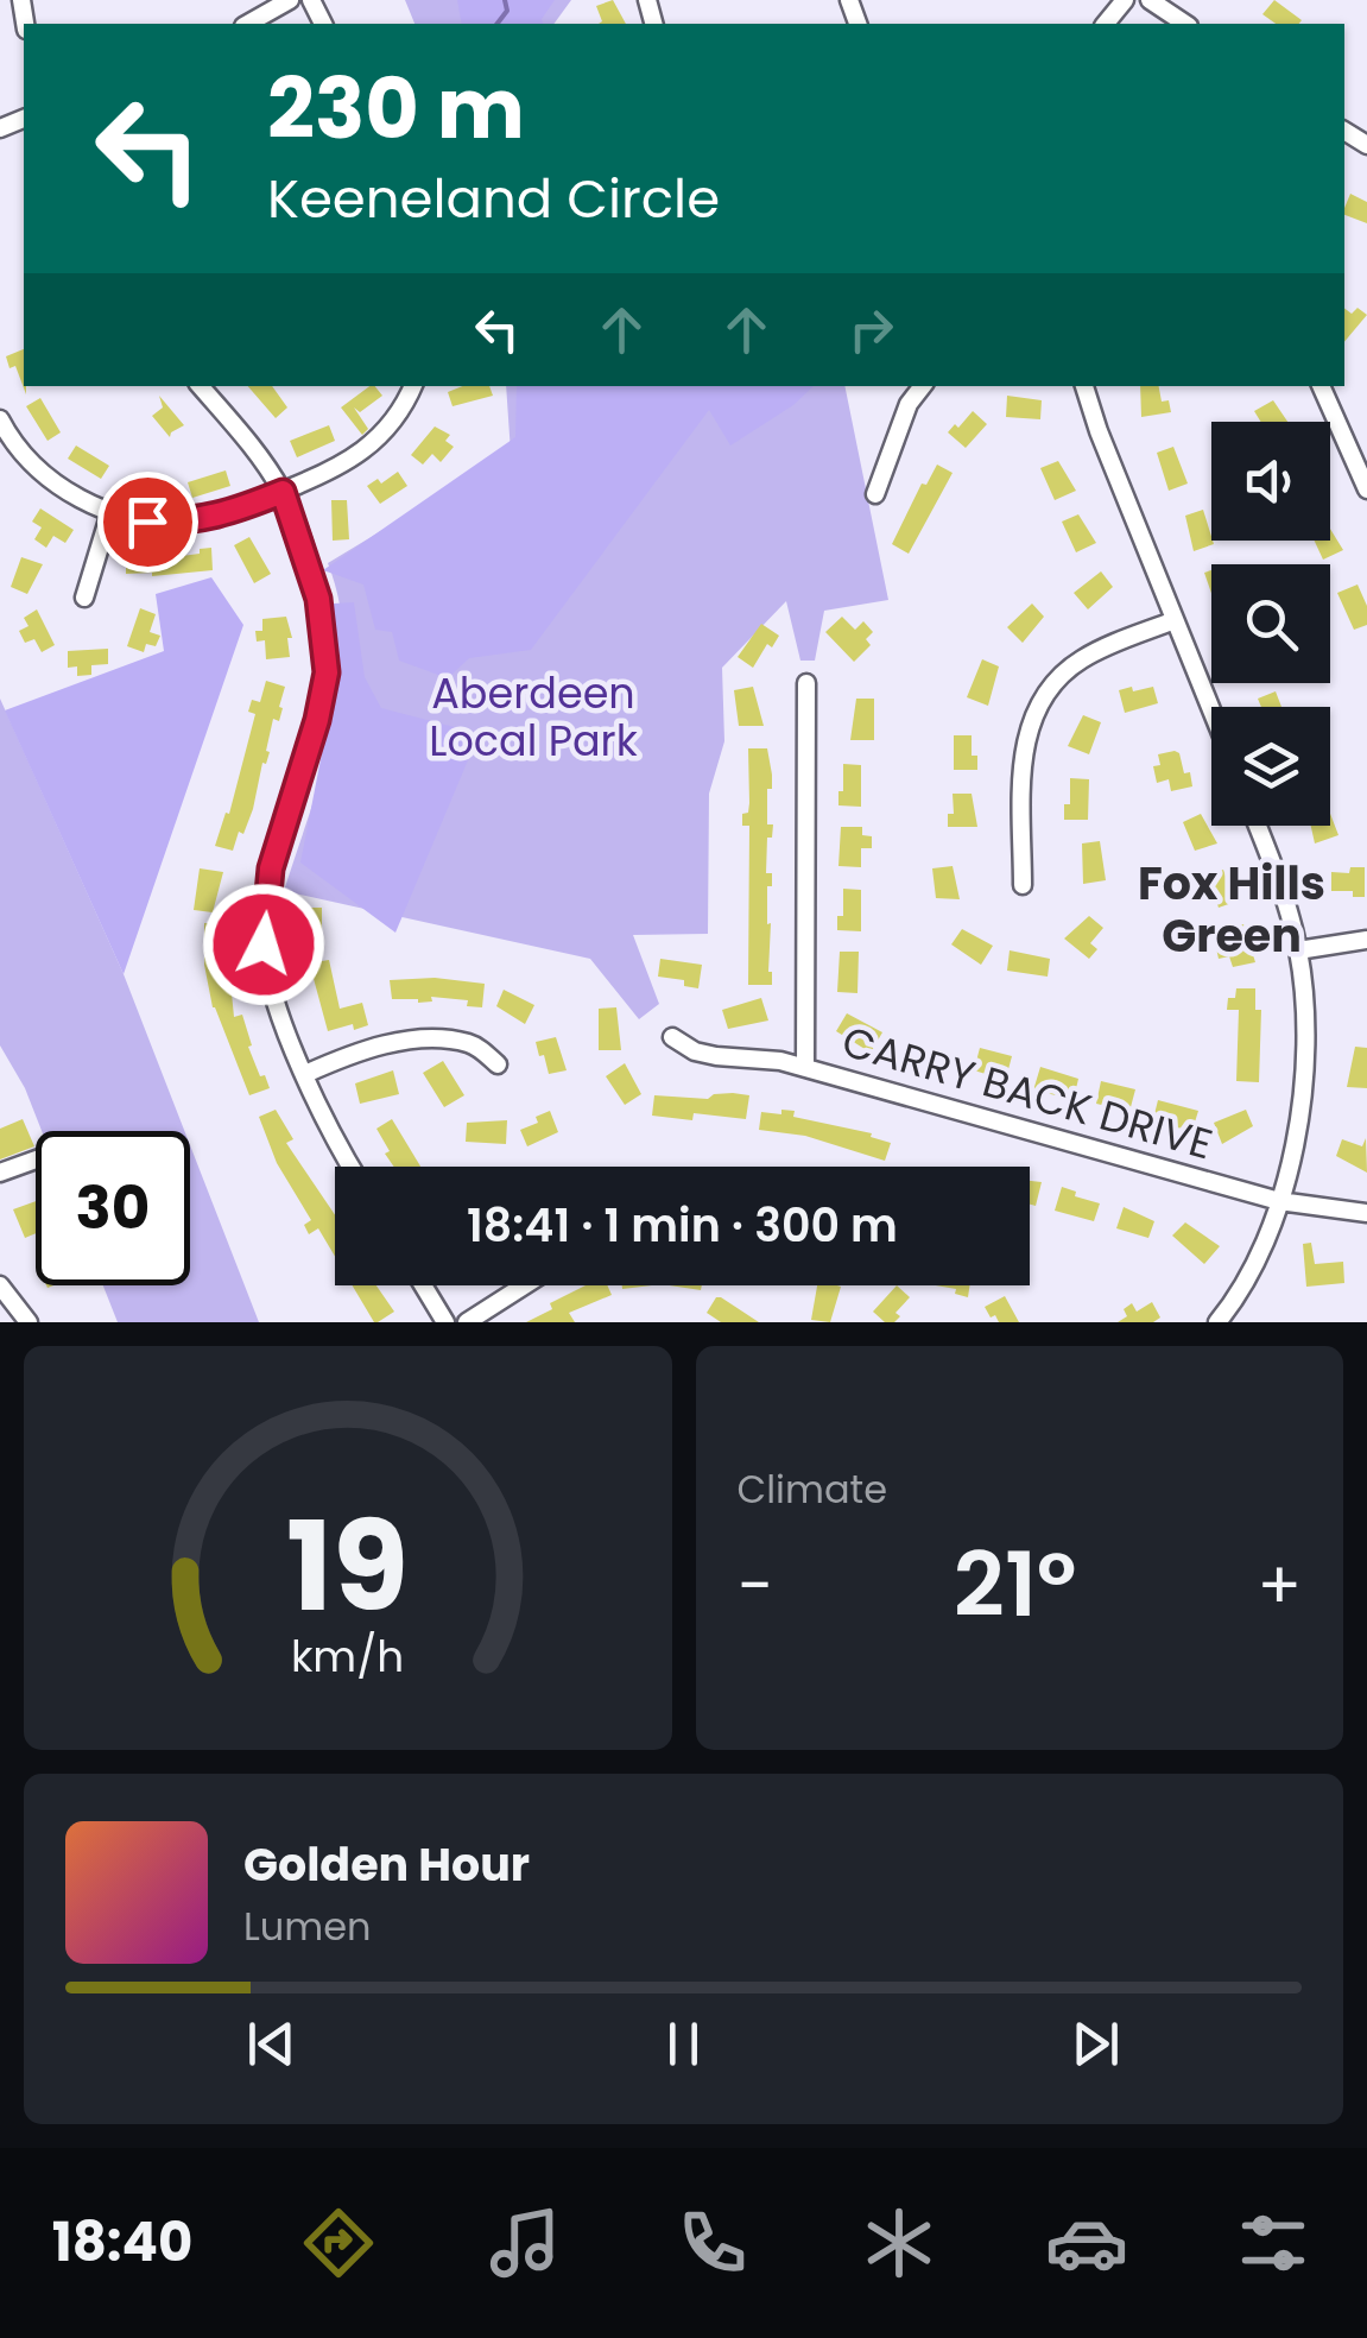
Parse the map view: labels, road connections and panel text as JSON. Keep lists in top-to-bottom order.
{
  "streets": {
    "street": ["CARRY BACK DRIVE"]
  },
  "districts": ["Fox Hills Green"],
  "parks": ["Aberdeen Local Park"],
  "page": {
    "turn": ["230 m", "Keeneland Circle"],
    "limit": "30",
    "trip": "18:41 · 1 min · 300 m",
    "tile": "Climate",
    "heat": ["−", "21°", "+"],
    "song": ["Golden Hour", "Lumen"],
    "tabs": "18:40",
    "gauge": ["19", "km/h"]
  }
}
